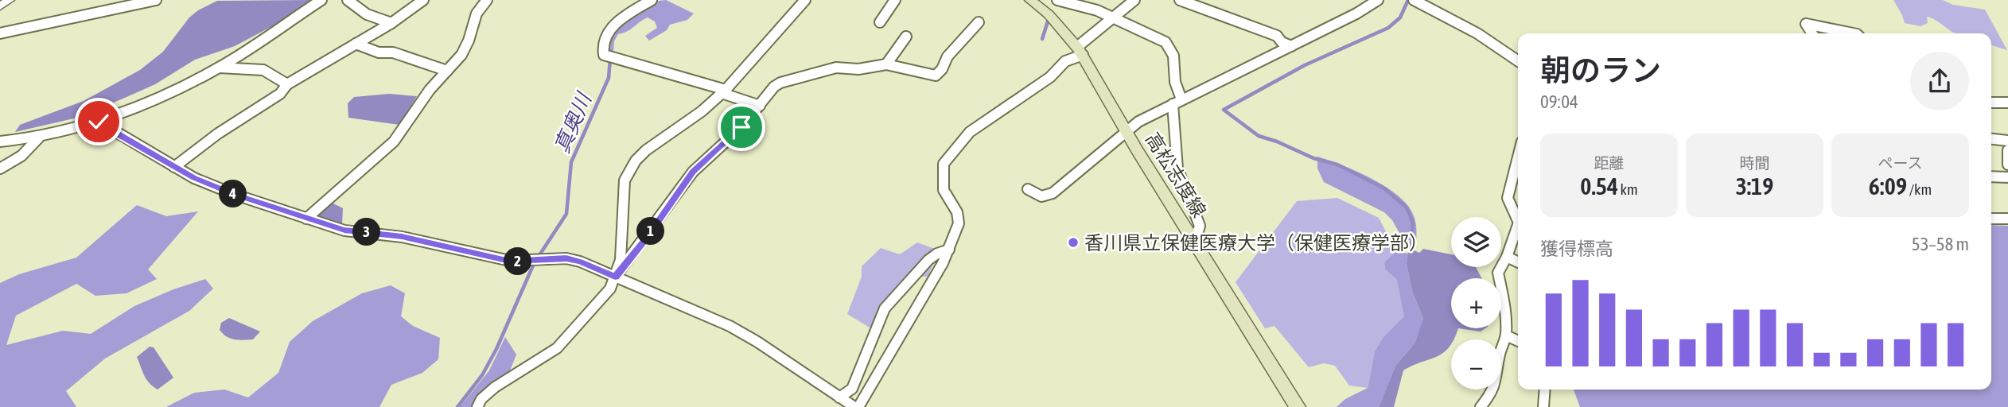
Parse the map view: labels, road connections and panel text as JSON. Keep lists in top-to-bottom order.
{
  "streets": {
    "main road": ["高松志度線"]
  },
  "water": ["真奥川"],
  "places": ["香川県立保健医療大学（保健医療学部）"],
  "page": {
    "heading": ["朝のラン", "09:04"],
    "stats": [
      ["距離", "0.54 km"],
      ["時間", "3:19"],
      ["ペース", "6:09 /km"]
    ],
    "pins": [
      "4",
      "1",
      "3",
      "2"
    ],
    "map_buttons": ["+", "−"],
    "chart": ["獲得標高", "53–58 m"]
  }
}
